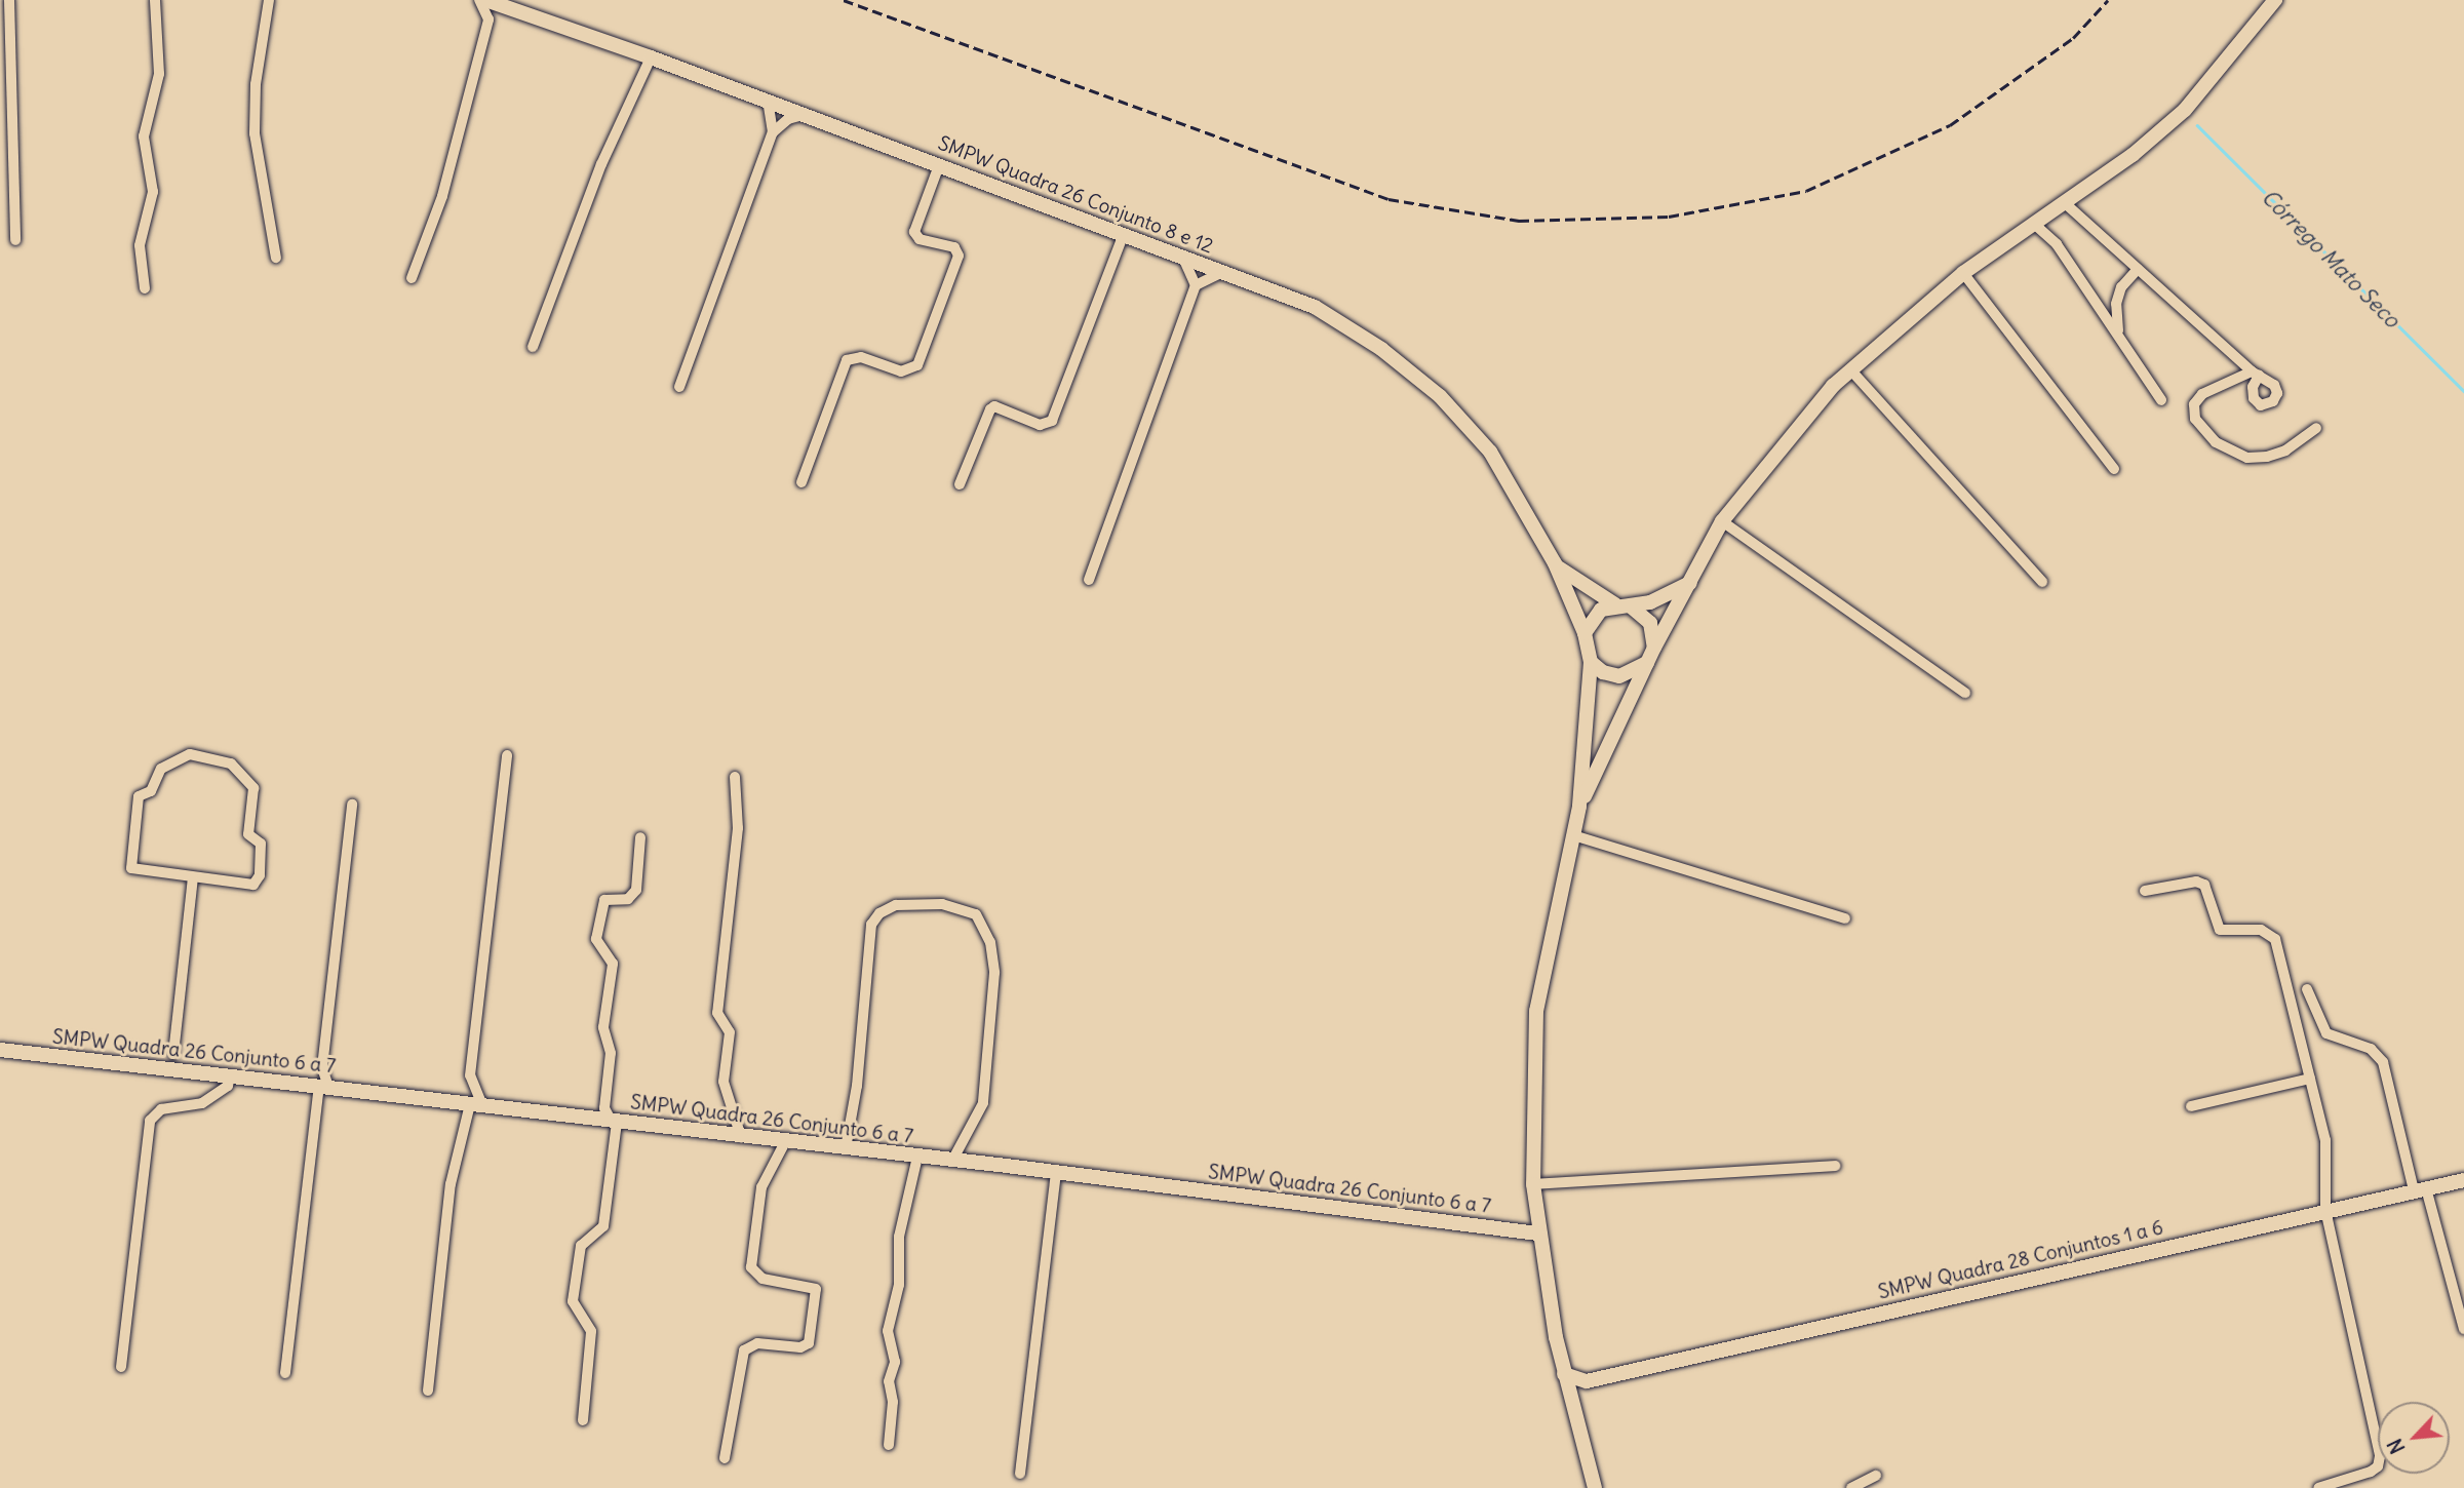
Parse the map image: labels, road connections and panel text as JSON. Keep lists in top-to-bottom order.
{
  "streets": {
    "street": ["SMPW Quadra 26 Conjunto 8 e 12", "SMPW Quadra 26 Conjunto 6 a 7", "SMPW Quadra 28 Conjuntos 1 a 6"]
  },
  "water": ["Córrego Mato Seco"],
  "north": "bottom left"
}
